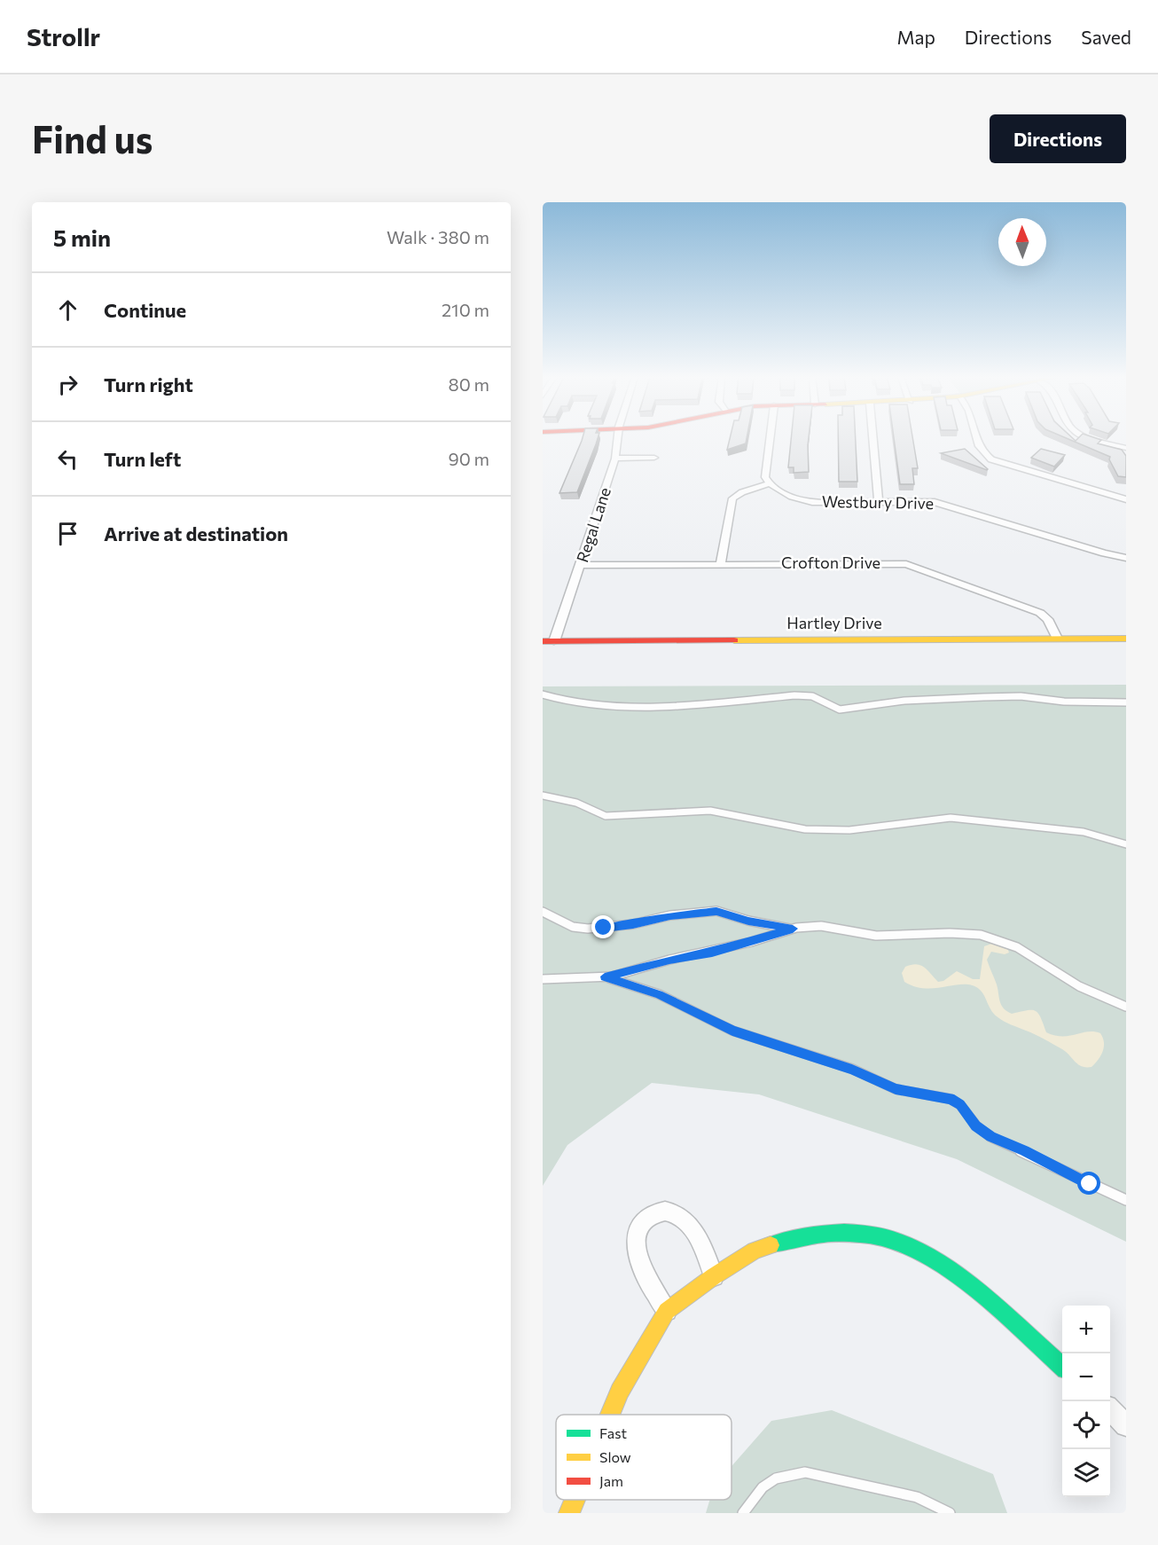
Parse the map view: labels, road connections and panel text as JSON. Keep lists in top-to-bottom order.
{
  "streets": {
    "street": [
      "Westbury Drive",
      "Regal Lane",
      "Crofton Drive",
      "Hartley Drive"
    ]
  },
  "crossings": [
    ["Regal Lane", "Crofton Drive"],
    ["Regal Lane", "Hartley Drive"],
    ["Crofton Drive", "Hartley Drive"]
  ],
  "legend": ["Fast", "Slow", "Jam"],
  "north": "top",
  "page": {
    "header": "Strollr",
    "nav": ["Map", "Directions", "Saved"],
    "buttons": "Directions",
    "title": "Find us",
    "heading": ["5 min", "Walk · 380 m"],
    "list": [
      ["Continue", "210 m"],
      ["Turn right", "80 m"],
      ["Turn left", "90 m"],
      "Arrive at destination"
    ],
    "map_buttons": ["+", "−"]
  }
}
